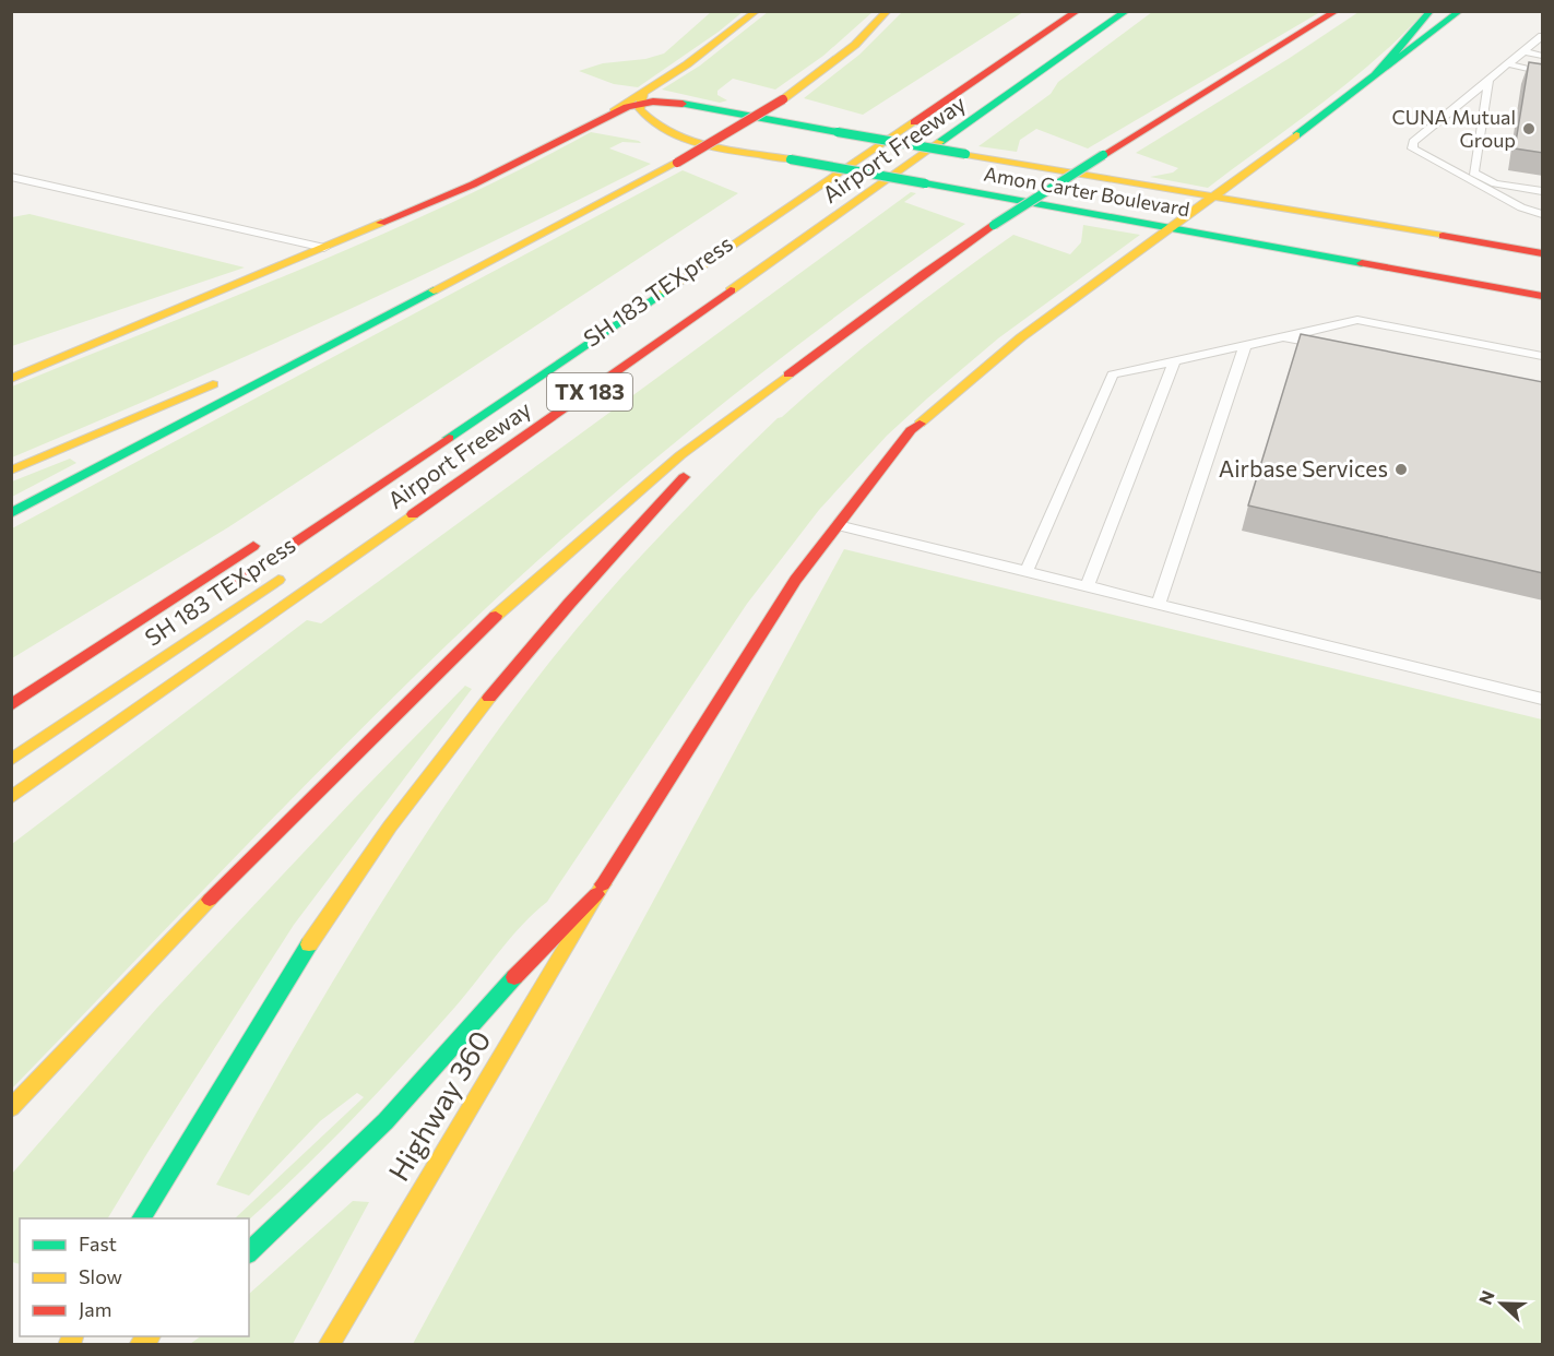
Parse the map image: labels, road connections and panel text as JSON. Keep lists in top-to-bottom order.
{
  "streets": {
    "main road": [
      "Airport Freeway",
      "Amon Carter Boulevard",
      "SH 183 TEXpress",
      "TX 183",
      "Highway 360"
    ]
  },
  "places": ["CUNA Mutual Group", "Airbase Services"],
  "legend": ["Fast", "Slow", "Jam"],
  "north": "left"
}
